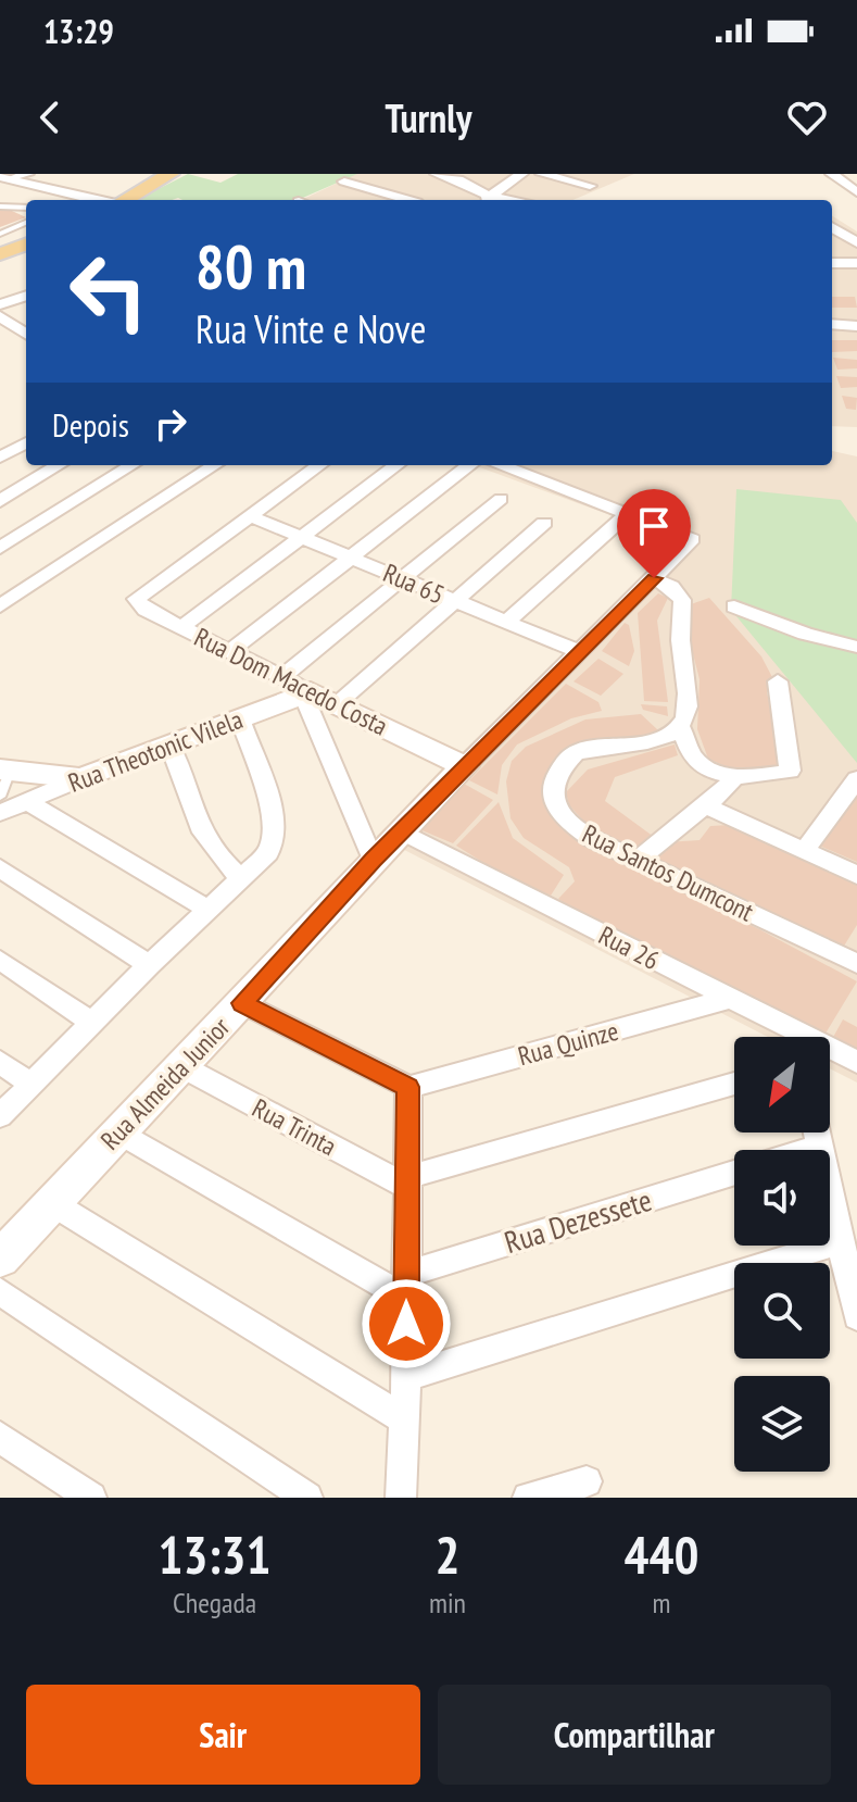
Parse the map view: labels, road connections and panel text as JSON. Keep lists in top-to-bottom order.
{
  "streets": {
    "main road": ["Rua Dom Macedo Costa", "Rua Theotonic Vilela", "Rua Almeida Junior"],
    "street": [
      "Rua 65",
      "Rua Santos Dumcont",
      "Rua 26",
      "Rua Quinze",
      "Rua Trinta",
      "Rua Dezessete"
    ]
  },
  "crossings": [
    ["Rua 65", "Rua Dom Macedo Costa"],
    ["Rua 65", "Rua Almeida Junior"],
    ["Rua Dom Macedo Costa", "Rua Theotonic Vilela"],
    ["Rua Dom Macedo Costa", "Rua Almeida Junior"],
    ["Rua 26", "Rua Quinze"],
    ["Rua 26", "Rua Almeida Junior"],
    ["Rua Almeida Junior", "Rua Trinta"]
  ],
  "north": "bottom left",
  "page": {
    "status": "13:29",
    "header": "Turnly",
    "turn": ["80 m", "Rua Vinte e Nove"],
    "then": "Depois",
    "eta": [
      "13:31",
      "Chegada",
      "2",
      "min",
      "440",
      "m"
    ],
    "buttons": ["Sair", "Compartilhar"]
  }
}
